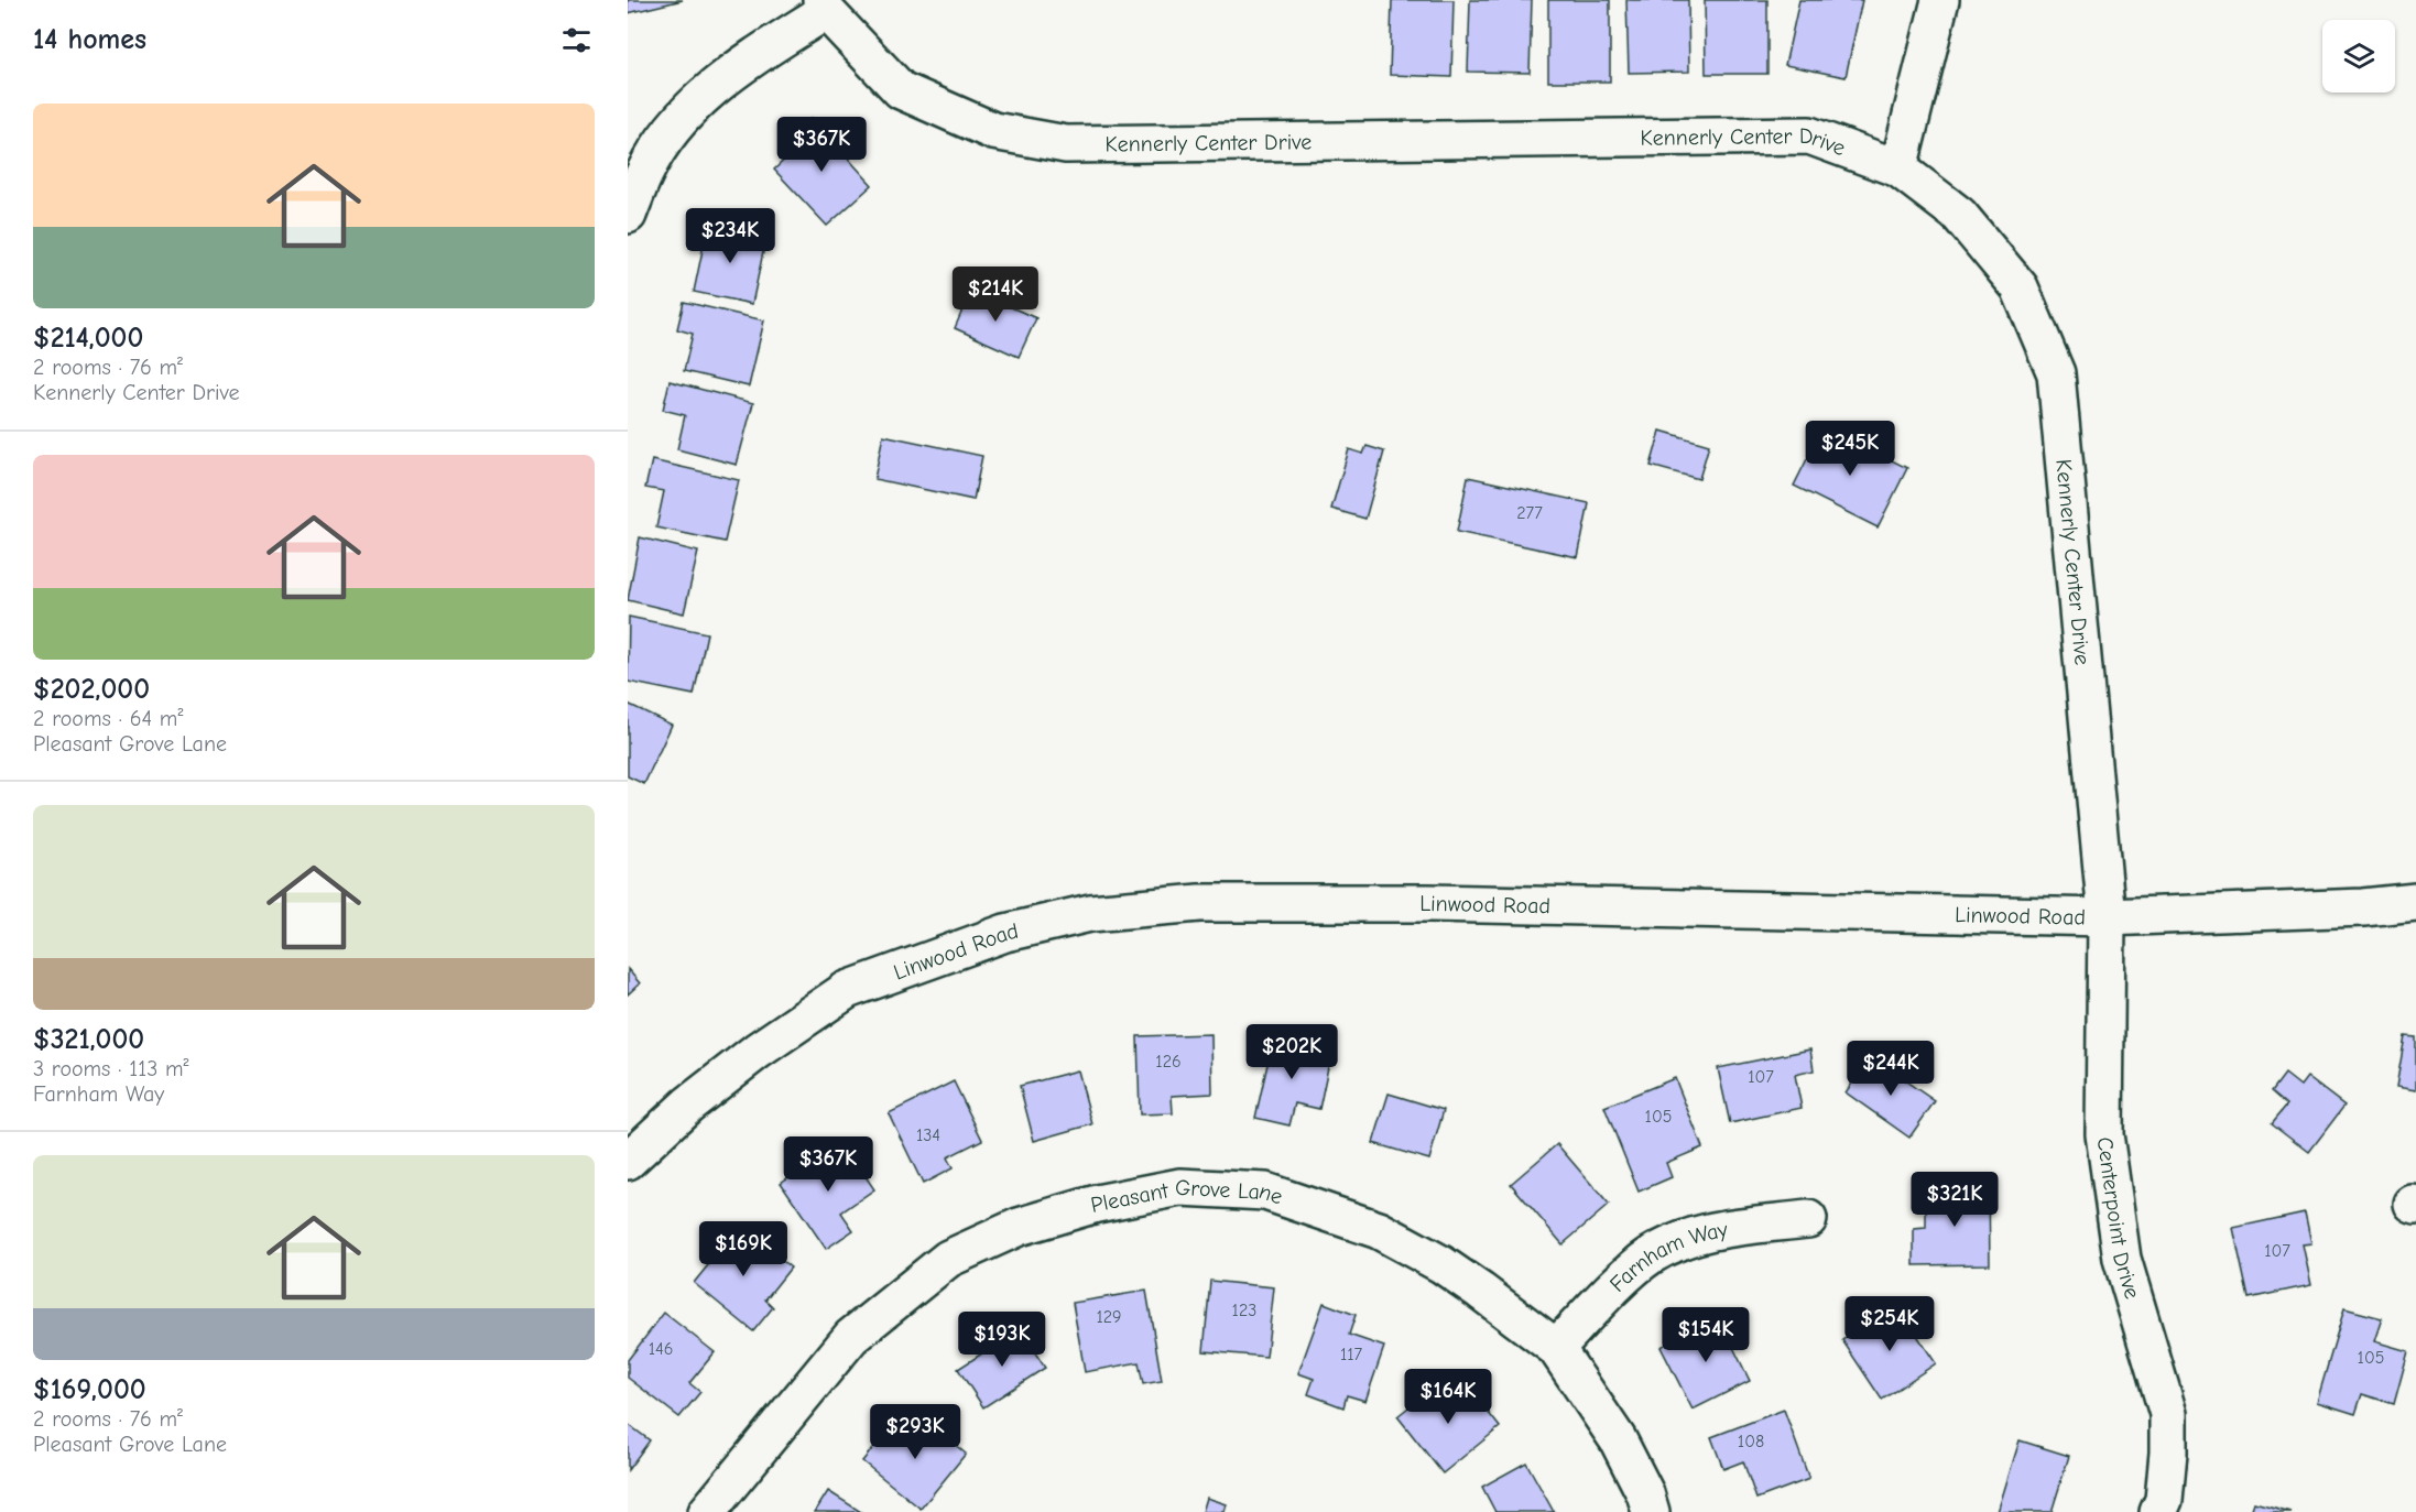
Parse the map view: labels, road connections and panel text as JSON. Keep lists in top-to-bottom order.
{
  "streets": {
    "street": [
      "Kennerly Center Drive",
      "Linwood Road",
      "Pleasant Grove Lane",
      "Centerpoint Drive",
      "Farnham Way"
    ]
  },
  "crossings": [
    ["Kennerly Center Drive", "Linwood Road"],
    ["Kennerly Center Drive", "Centerpoint Drive"],
    ["Linwood Road", "Centerpoint Drive"],
    ["Pleasant Grove Lane", "Farnham Way"]
  ],
  "house_numbers": [
    "277",
    "126",
    "107",
    "105",
    "134",
    "107",
    "123",
    "129",
    "146",
    "117",
    "105",
    "108"
  ],
  "page": {
    "heading": "14 homes",
    "list": [
      {
        "name": "$214,000",
        "note": "2 rooms · 76 m² · Kennerly Center Drive"
      },
      {
        "name": "$202,000",
        "note": "2 rooms · 64 m² · Pleasant Grove Lane"
      },
      {
        "name": "$321,000",
        "note": "3 rooms · 113 m² · Farnham Way"
      },
      {
        "name": "$169,000",
        "note": "2 rooms · 76 m² · Pleasant Grove Lane"
      }
    ],
    "price": [
      "$367K",
      "$234K",
      "$214K",
      "$245K",
      "$202K",
      "$244K",
      "$367K",
      "$321K",
      "$169K",
      "$254K",
      "$154K",
      "$193K",
      "$164K",
      "$293K"
    ]
  }
}
